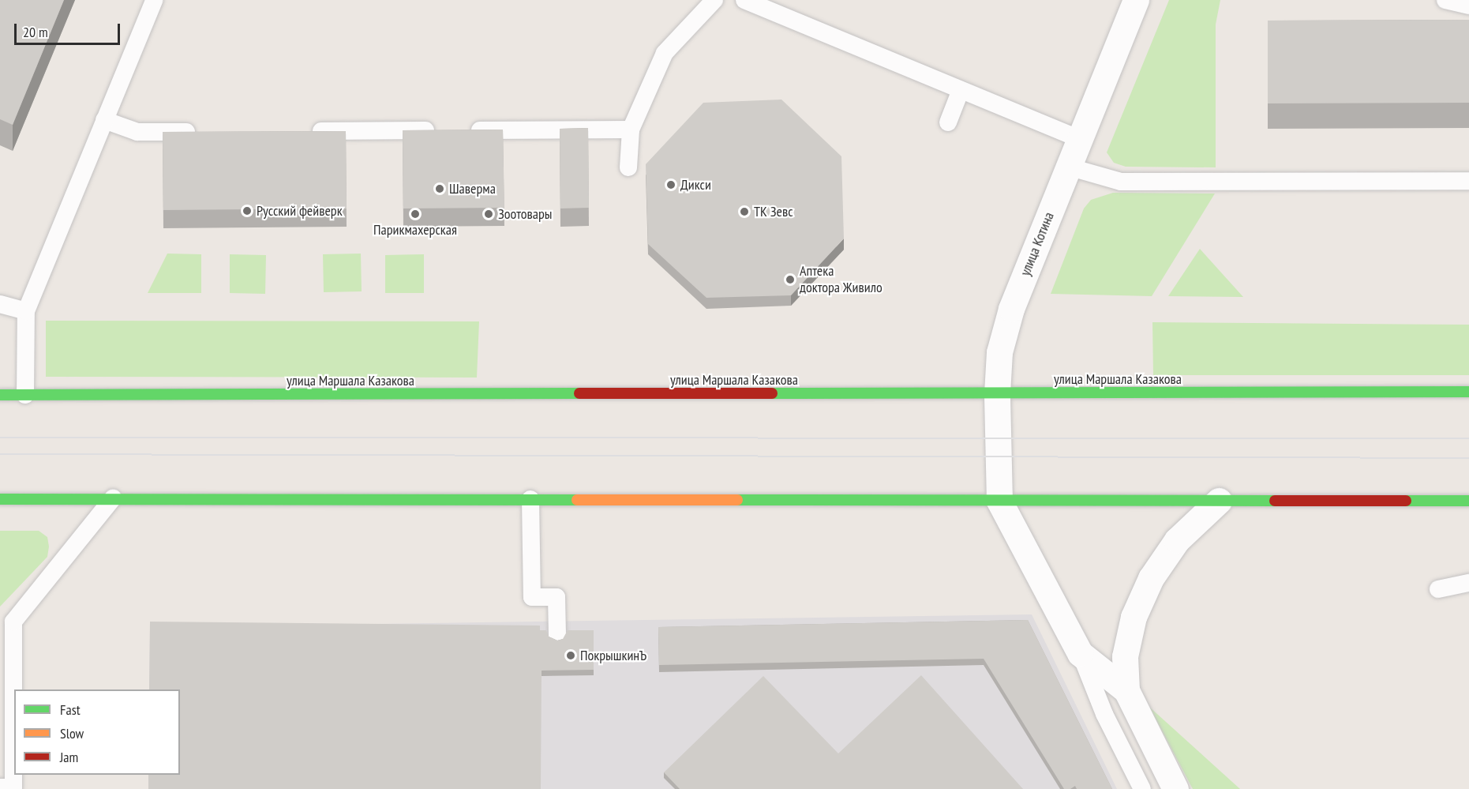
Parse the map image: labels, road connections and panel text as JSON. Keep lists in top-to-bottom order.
{
  "streets": {
    "main road": ["улица Маршала Казакова"],
    "street": ["улица Котина"]
  },
  "crossings": [
    ["улица Котина", "улица Маршала Казакова"]
  ],
  "places": [
    "Дикси",
    "Шаверма",
    "Русский фейверк",
    "ТК Зевс",
    "Парикмахерская",
    "Зоотовары",
    "Аптека доктора Живило",
    "ПокрышкинЪ"
  ],
  "legend": ["Fast", "Slow", "Jam"],
  "scale_bar": "20 m"
}
